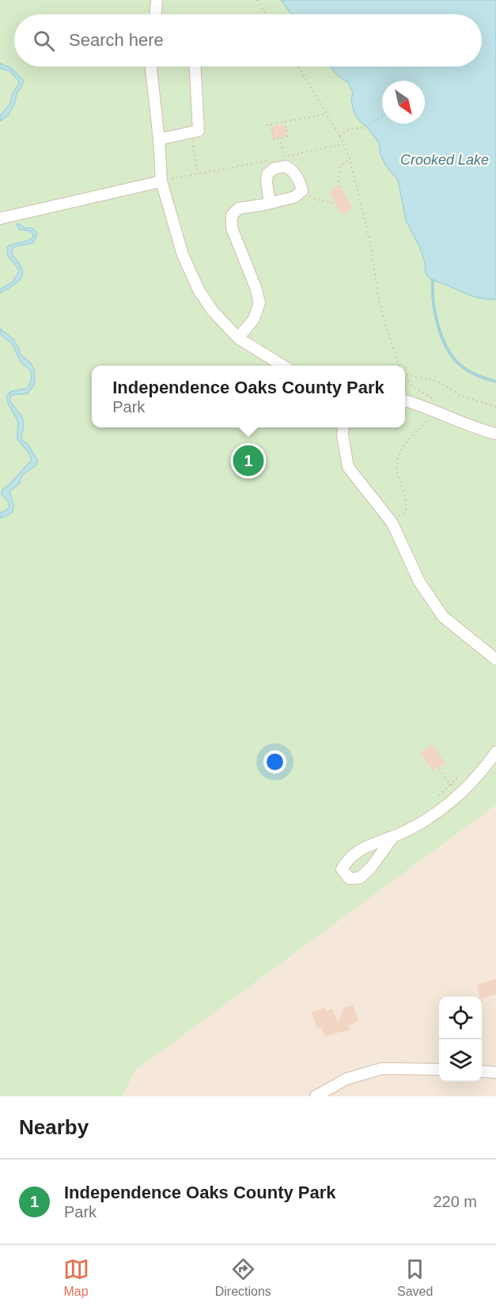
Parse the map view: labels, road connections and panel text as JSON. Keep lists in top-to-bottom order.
{
  "water": ["Crooked Lake"],
  "north": "bottom right",
  "page": {
    "search": "Search here",
    "popup": ["Independence Oaks County Park", "Park"],
    "pins": "1",
    "heading": "Nearby",
    "list": [
      {
        "mark": "1",
        "name": "Independence Oaks County Park",
        "note": "Park",
        "value": "220 m"
      }
    ],
    "nav": ["Map", "Directions", "Saved"]
  }
}
